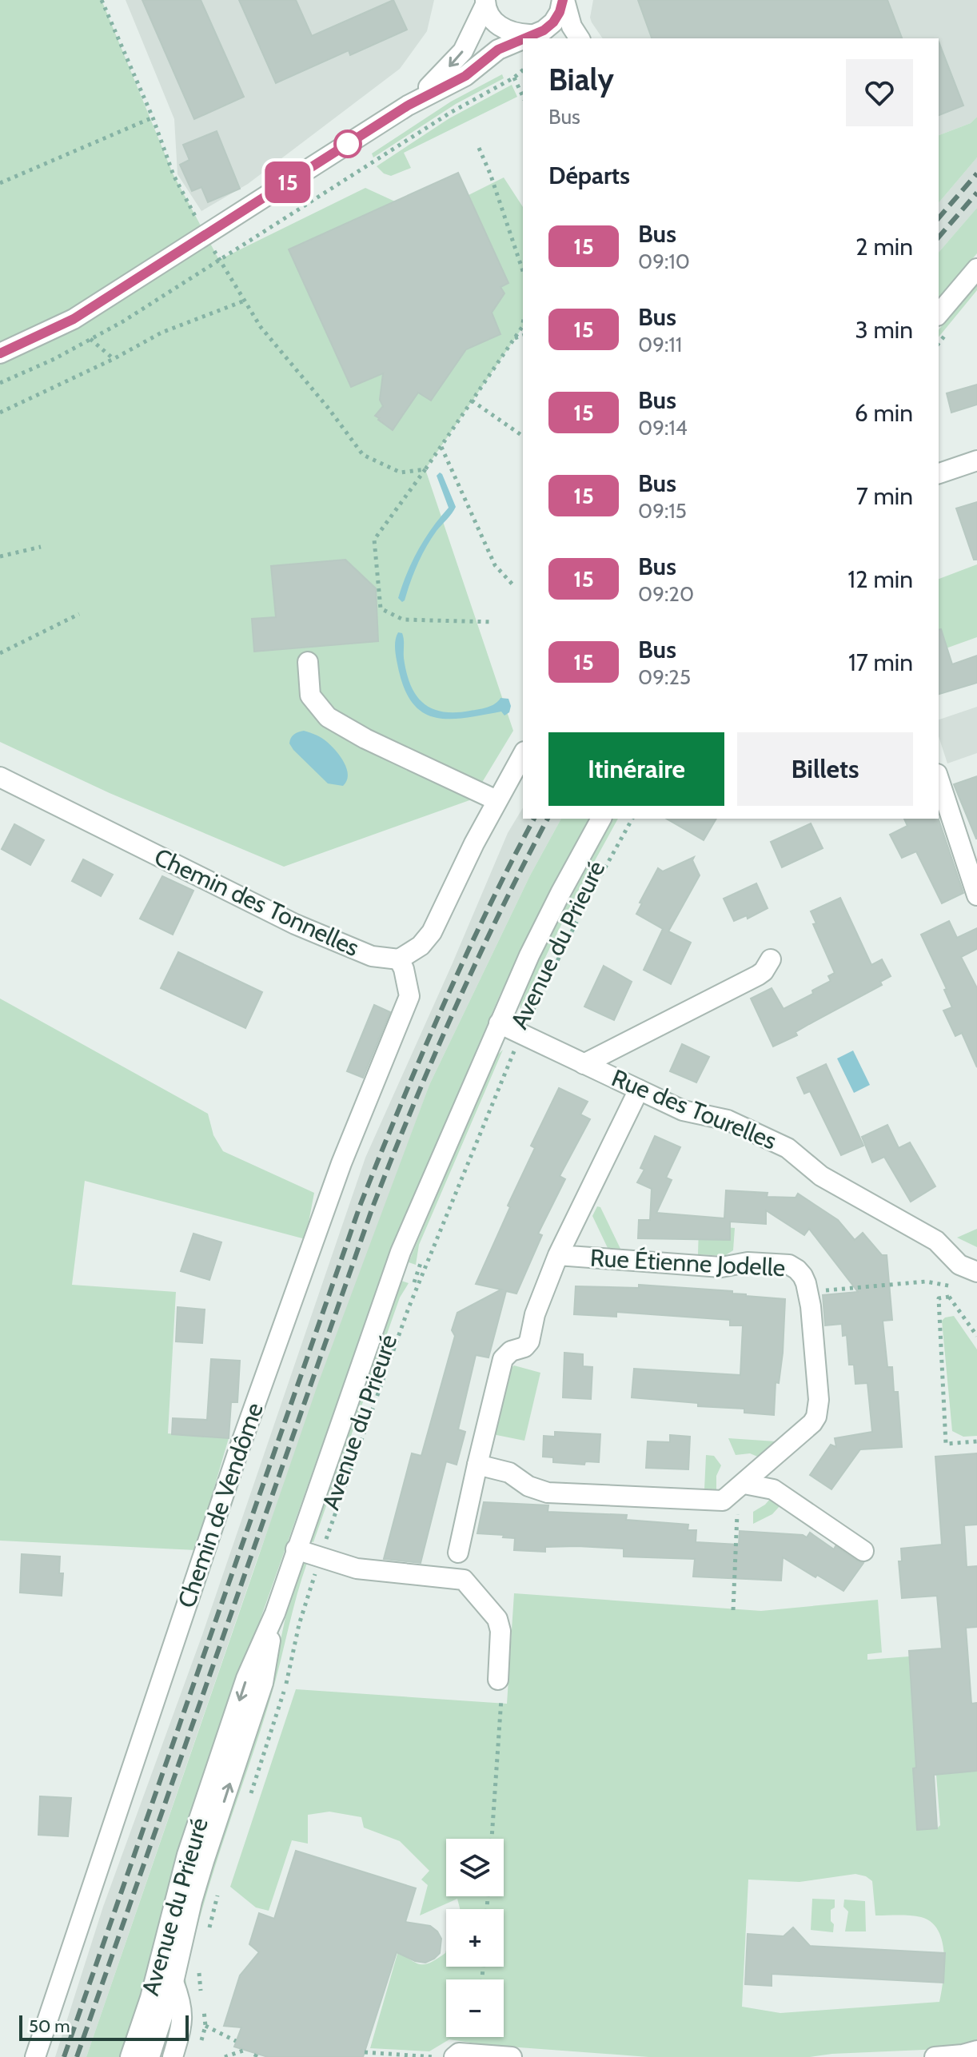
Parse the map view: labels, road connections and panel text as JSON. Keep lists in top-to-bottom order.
{
  "streets": {
    "street": [
      "Chemin des Tonnelles",
      "Avenue du Prieuré",
      "Rue des Tourelles",
      "Rue Étienne Jodelle",
      "Chemin de Vendôme"
    ]
  },
  "crossings": [
    ["Chemin des Tonnelles", "Chemin de Vendôme"],
    ["Avenue du Prieuré", "Rue des Tourelles"],
    ["Rue des Tourelles", "Rue Étienne Jodelle"]
  ],
  "lines": ["bus line 15"],
  "scale_bar": "50 m",
  "page": {
    "on_map": "15",
    "heading": [
      ["Bialy", "Bus"],
      "Départs"
    ],
    "list": [
      {
        "mark": "15",
        "name": "Bus",
        "note": "09:10",
        "value": "2 min"
      },
      {
        "mark": "15",
        "name": "Bus",
        "note": "09:11",
        "value": "3 min"
      },
      {
        "mark": "15",
        "name": "Bus",
        "note": "09:14",
        "value": "6 min"
      },
      {
        "mark": "15",
        "name": "Bus",
        "note": "09:15",
        "value": "7 min"
      },
      {
        "mark": "15",
        "name": "Bus",
        "note": "09:20",
        "value": "12 min"
      },
      {
        "mark": "15",
        "name": "Bus",
        "note": "09:25",
        "value": "17 min"
      }
    ],
    "buttons": ["Itinéraire", "Billets"],
    "map_buttons": ["+", "−"],
    "scale": "50 m"
  }
}
